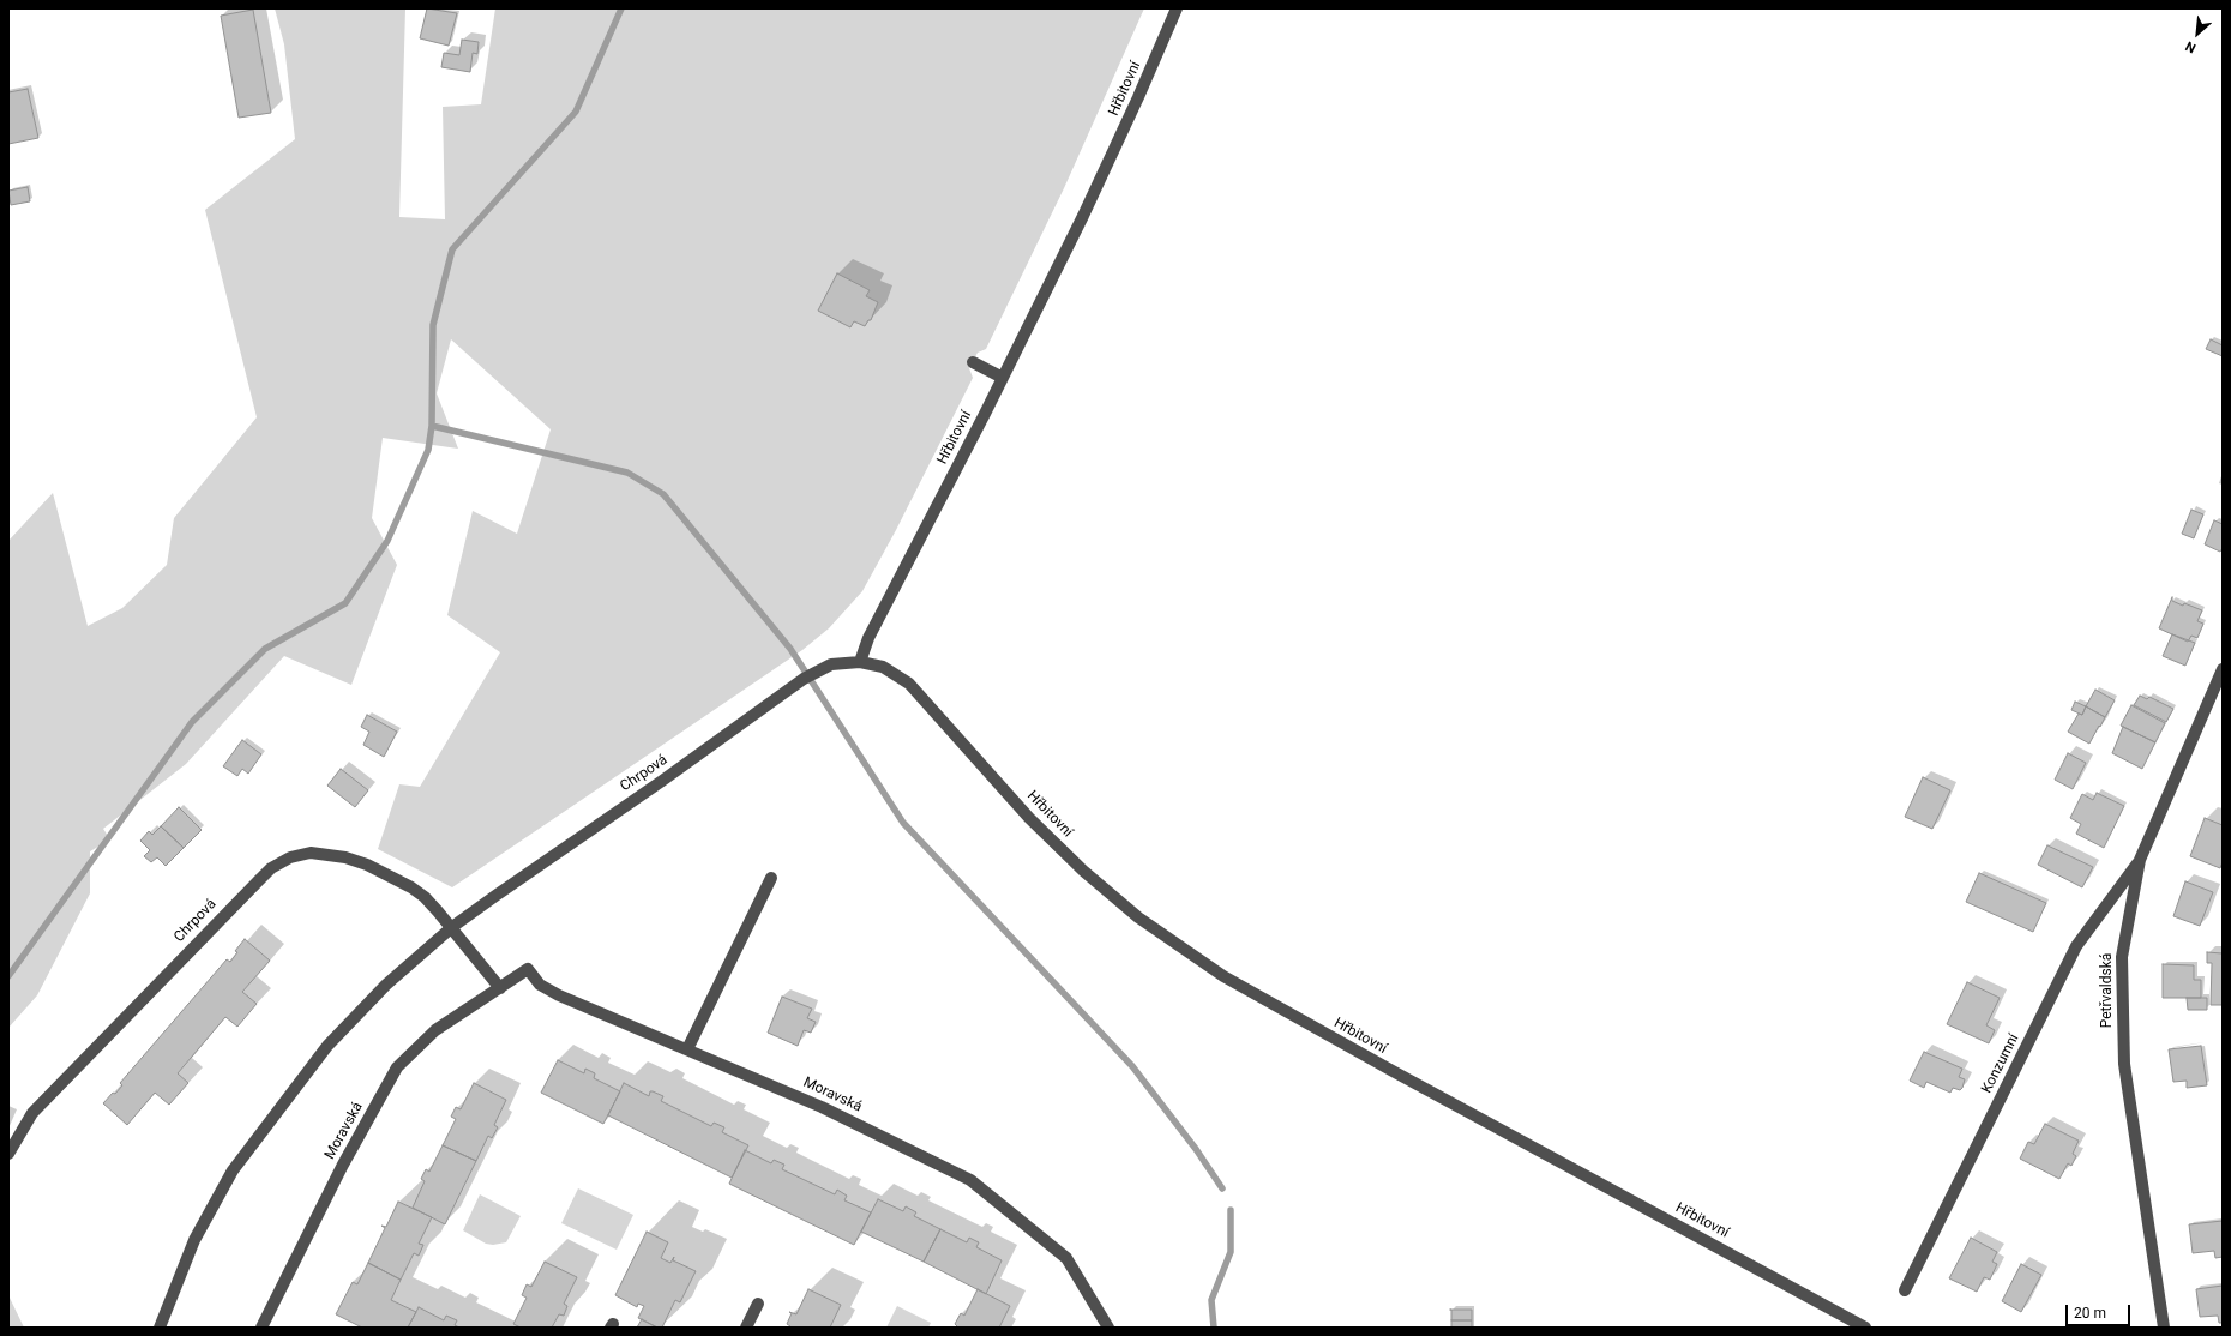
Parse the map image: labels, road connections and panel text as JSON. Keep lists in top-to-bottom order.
{
  "streets": {
    "street": [
      "Hřbitovní",
      "Chrpová",
      "Petřvaldská",
      "Konzumní",
      "Moravská"
    ]
  },
  "crossings": [
    ["Hřbitovní", "Chrpová"],
    ["Petřvaldská", "Konzumní"]
  ],
  "scale_bar": "20 m",
  "north": "bottom left"
}
